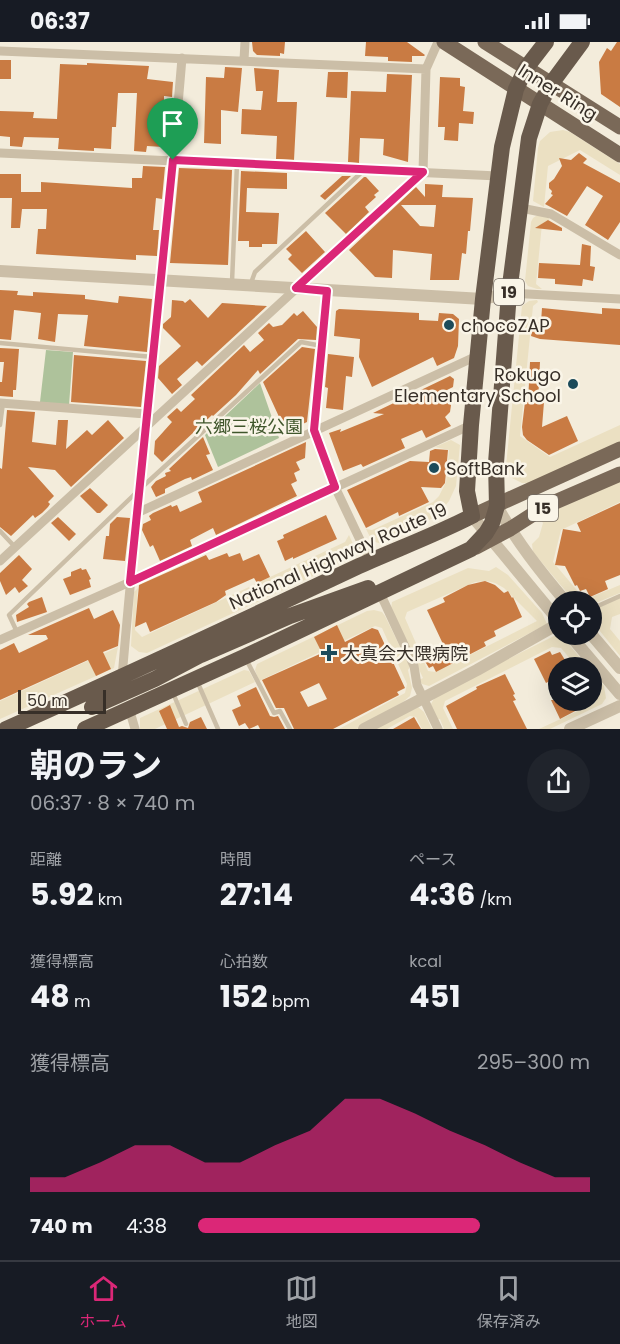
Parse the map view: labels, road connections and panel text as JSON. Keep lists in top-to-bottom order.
{
  "streets": {
    "highway": ["19", "National Highway Route 19"],
    "main road": ["Inner Ring", "15"]
  },
  "crossings": [
    ["Inner Ring", "19"],
    ["Inner Ring", "National Highway Route 19"],
    ["19", "15"],
    ["15", "National Highway Route 19"]
  ],
  "parks": ["六郷三桜公園"],
  "places": {
    "other": ["chocoZAP", "Rokugo Elementary School", "SoftBank"],
    "health": ["大真会大隈病院"]
  },
  "scale_bar": "50 m",
  "page": {
    "status": "06:37",
    "scale": "50 m",
    "heading": ["朝のラン", "06:37 · 8 × 740 m"],
    "stats": [
      ["距離", "5.92 km"],
      ["時間", "27:14"],
      ["ペース", "4:36 /km"],
      ["獲得標高", "48 m"],
      ["心拍数", "152 bpm"],
      ["kcal", "451"]
    ],
    "chart": ["獲得標高", "295–300 m"],
    "list": [
      {
        "name": "740 m",
        "note": "4:38"
      }
    ],
    "tabs": ["ホーム", "地図", "保存済み"]
  }
}
